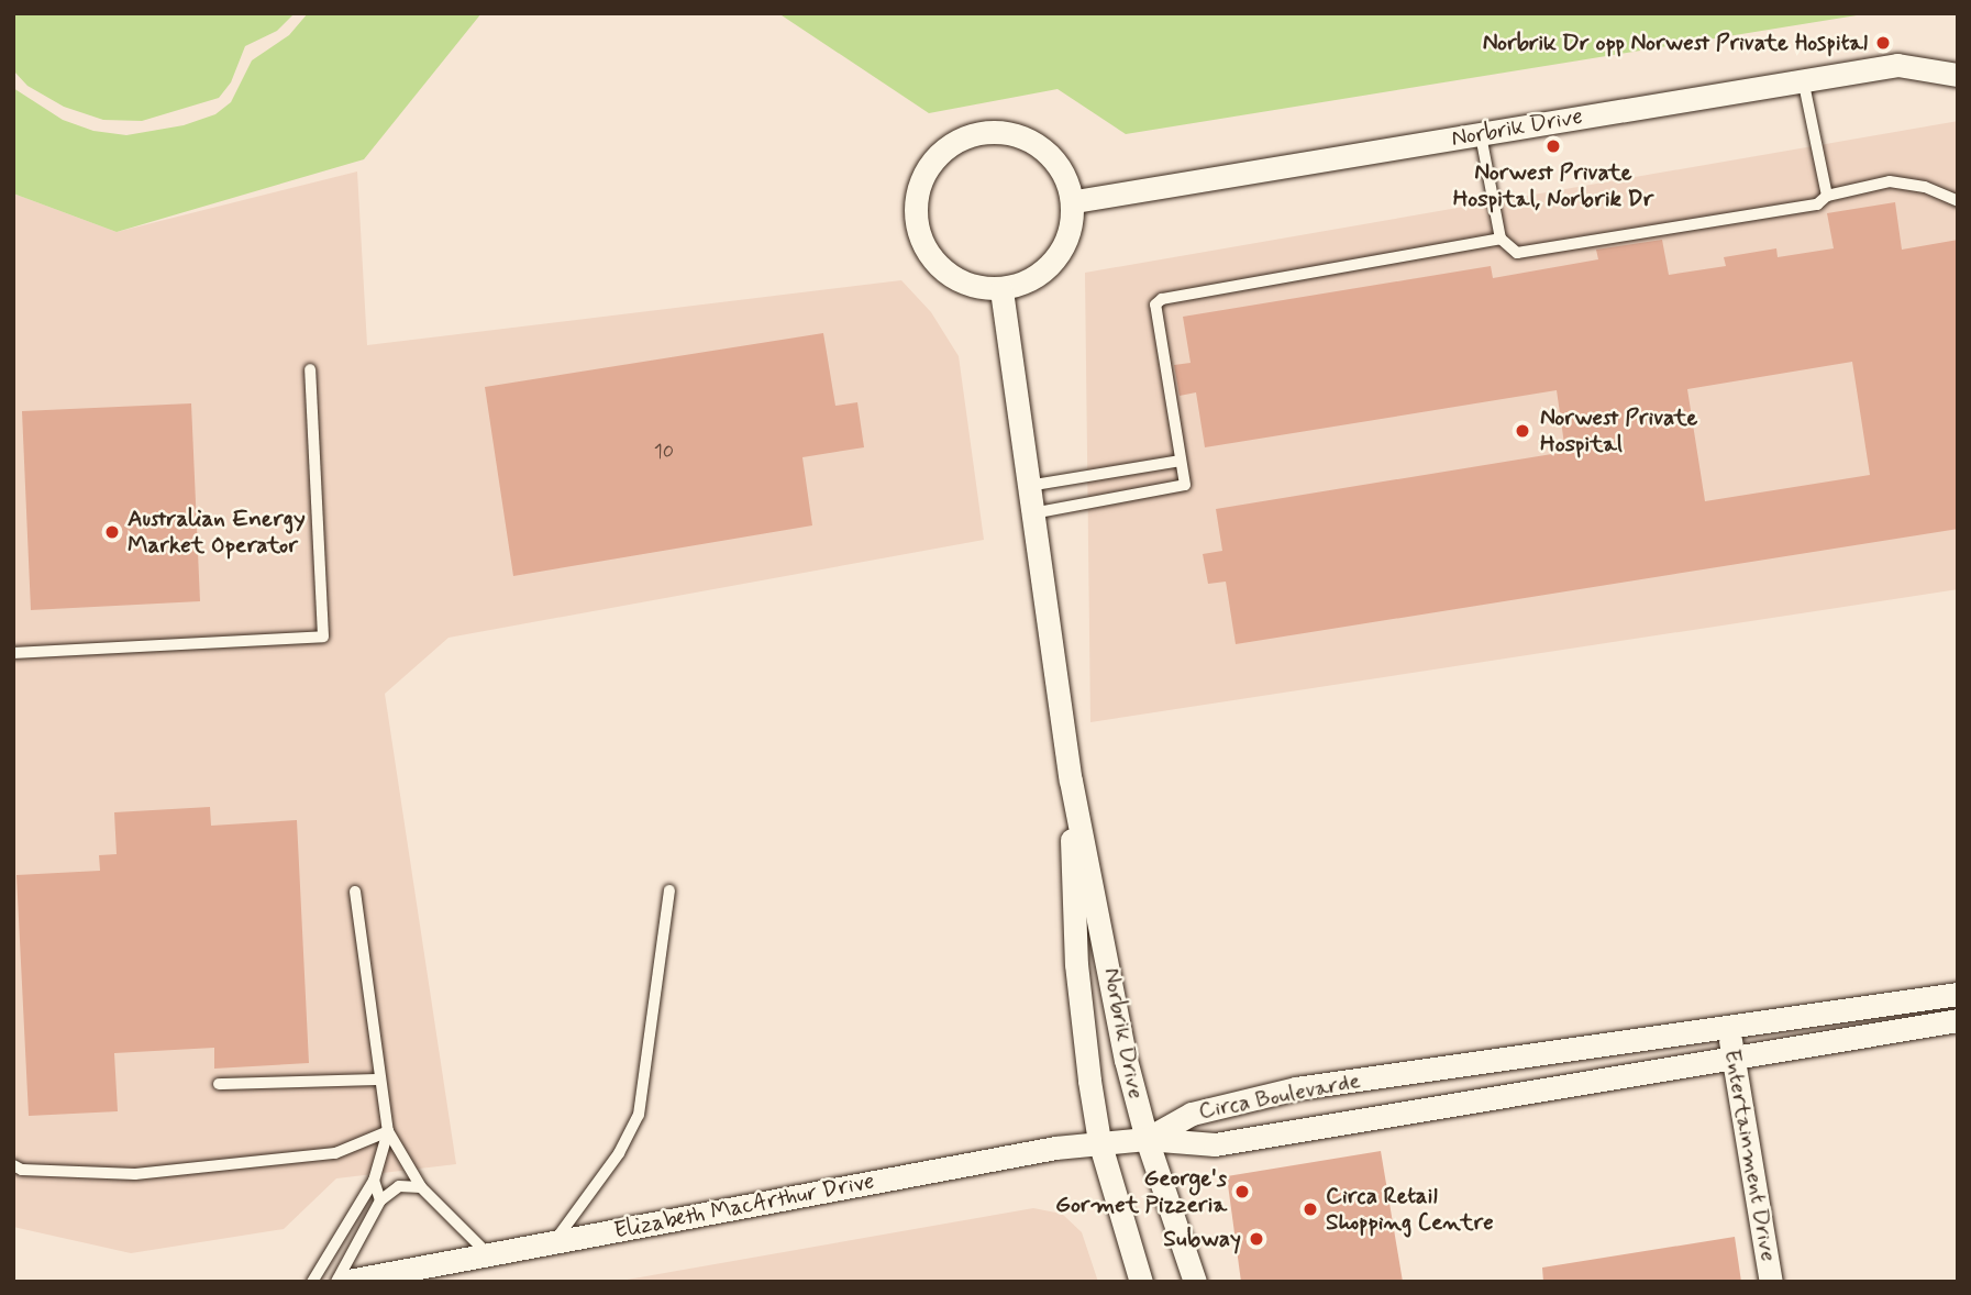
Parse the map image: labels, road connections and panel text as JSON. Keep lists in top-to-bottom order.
{
  "streets": {
    "street": [
      "Norbrik Drive",
      "Circa Boulevarde",
      "Entertainment Drive",
      "Elizabeth MacArthur Drive"
    ]
  },
  "crossings": [
    ["Norbrik Drive", "Circa Boulevarde"],
    ["Norbrik Drive", "Elizabeth MacArthur Drive"],
    ["Circa Boulevarde", "Entertainment Drive"],
    ["Circa Boulevarde", "Elizabeth MacArthur Drive"]
  ],
  "places": [
    "Norbrik Dr opp Norwest Private Hospital",
    "Norwest Private Hospital, Norbrik Dr",
    "Norwest Private Hospital",
    "Australian Energy Market Operator",
    "George's Gormet Pizzeria",
    "Circa Retail Shopping Centre",
    "Subway"
  ],
  "house_numbers": ["10"]
}
